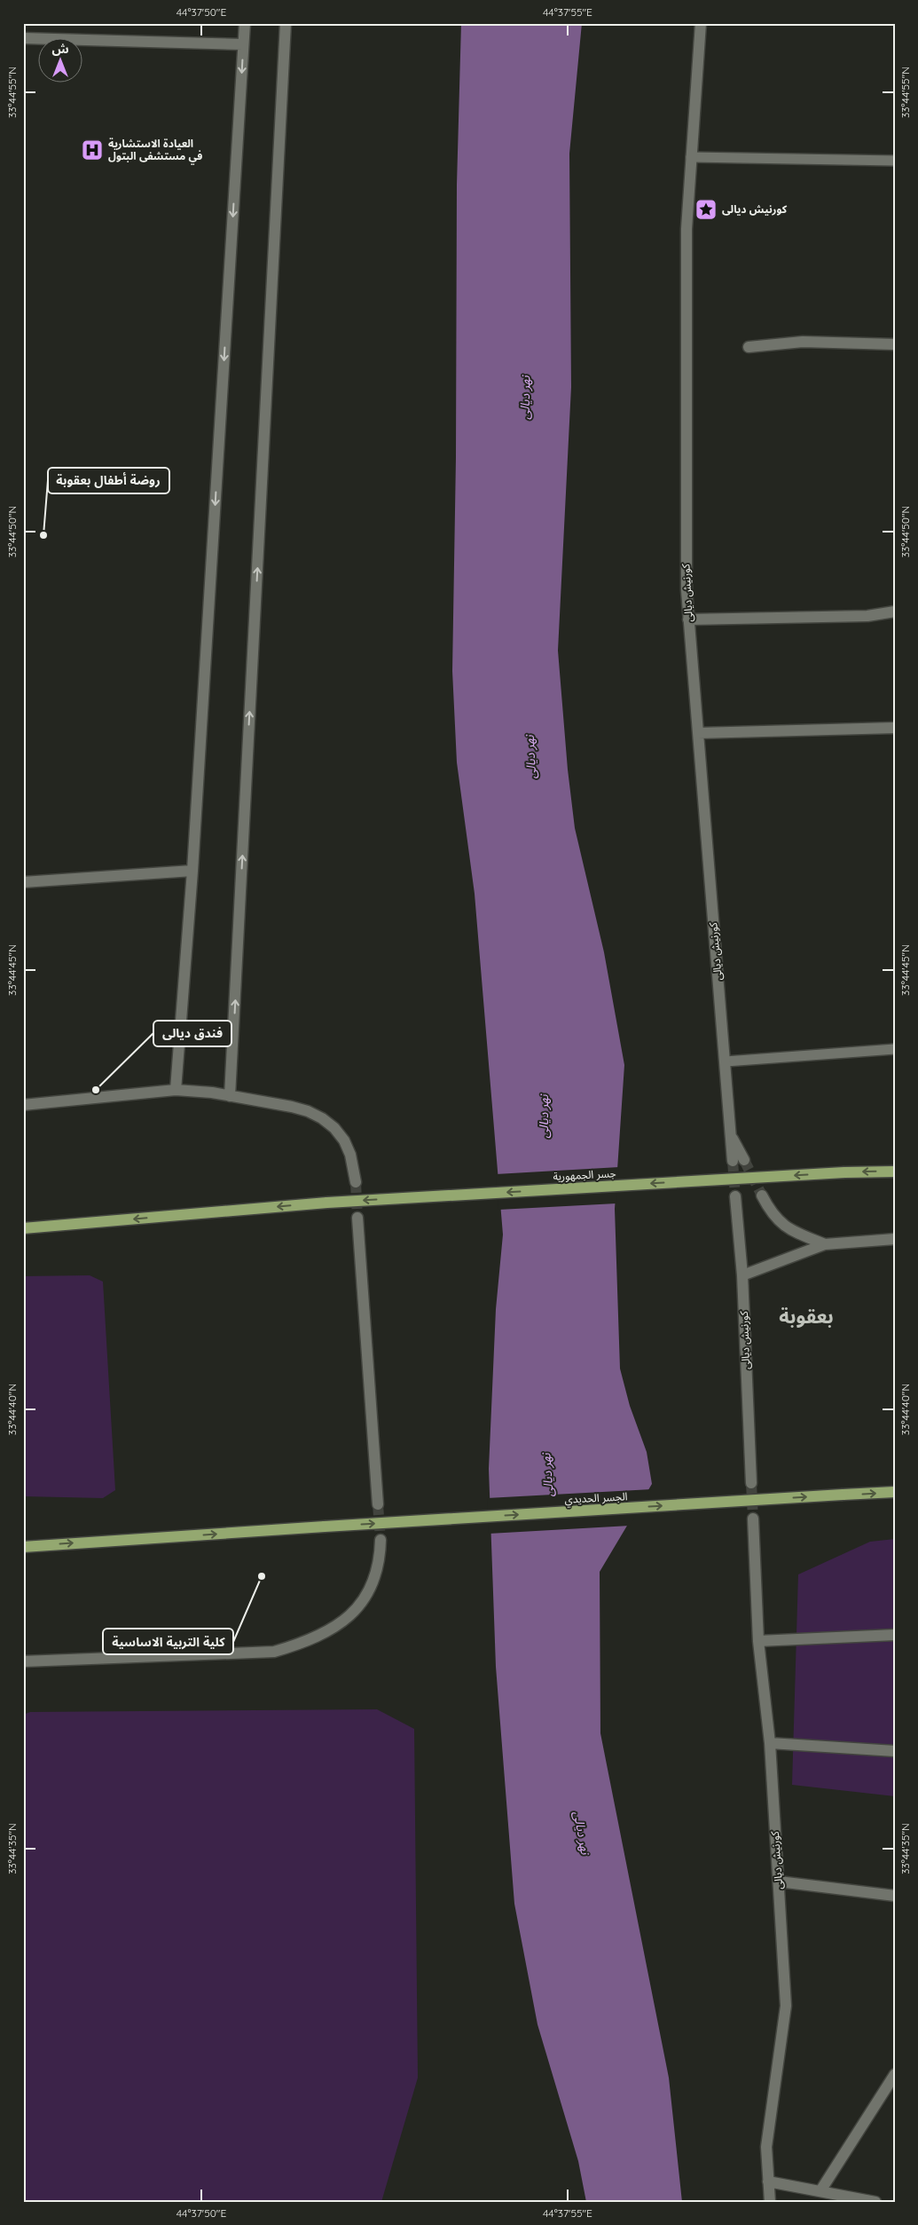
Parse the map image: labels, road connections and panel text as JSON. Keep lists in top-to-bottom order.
{
  "streets": {
    "main road": ["جسر الجمهورية", "الجسر الحديدي"],
    "street": ["كورنيش ديالى"]
  },
  "one_way": ["جسر الجمهورية", "الجسر الحديدي"],
  "districts": ["بعقوبة"],
  "water": ["نهر ديالى"],
  "places": {
    "hospital": ["العيادة الاستشارية في مستشفى البتول"],
    "place": ["كورنيش ديالى"],
    "other": ["روضة أطفال بعقوبة", "فندق ديالى", "كلية التربية الاساسية"]
  },
  "north": "top",
  "coordinates": [
    "44°37'50\"E",
    "44°37'55\"E",
    "33°44'55\"N",
    "33°44'50\"N",
    "33°44'45\"N",
    "33°44'40\"N",
    "33°44'35\"N"
  ]
}
